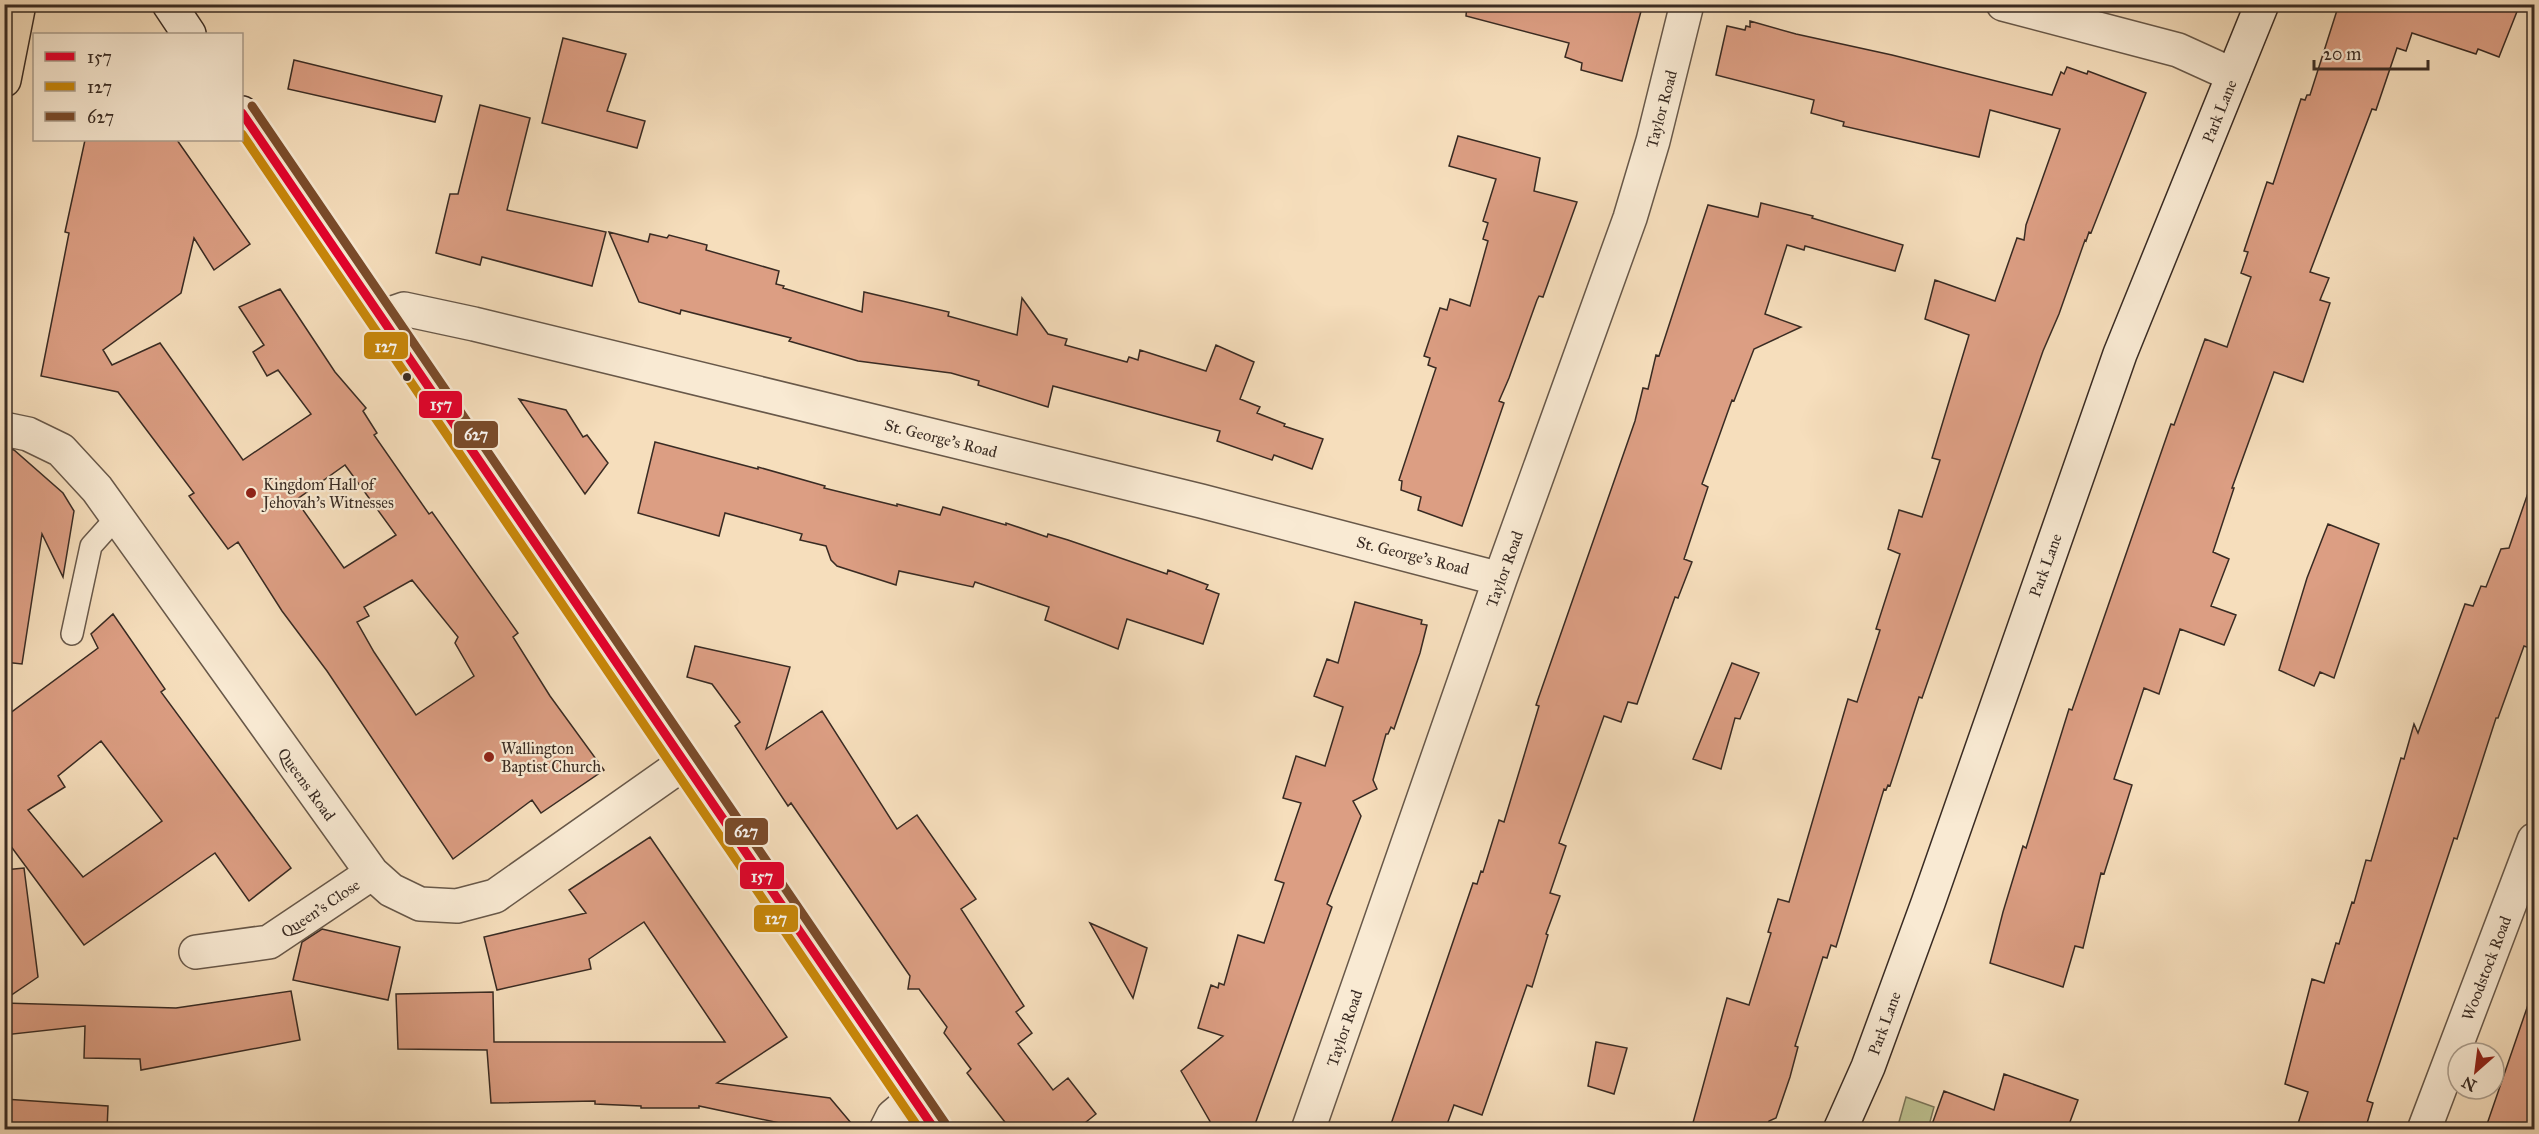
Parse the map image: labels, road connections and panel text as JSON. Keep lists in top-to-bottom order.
{
  "streets": {
    "street": [
      "Taylor Road",
      "Park Lane",
      "St. George's Road",
      "Queens Road",
      "Queen's Close",
      "Woodstock Road"
    ]
  },
  "crossings": [
    ["Taylor Road", "St. George's Road"],
    ["Queens Road", "Queen's Close"]
  ],
  "places": ["Kingdom Hall of Jehovah's Witnesses", "Wallington Baptist Church"],
  "lines": ["transit line 627", "transit line 157", "transit line 127"],
  "legend": ["157", "127", "627"],
  "scale_bar": "20 m",
  "north": "bottom left"
}
